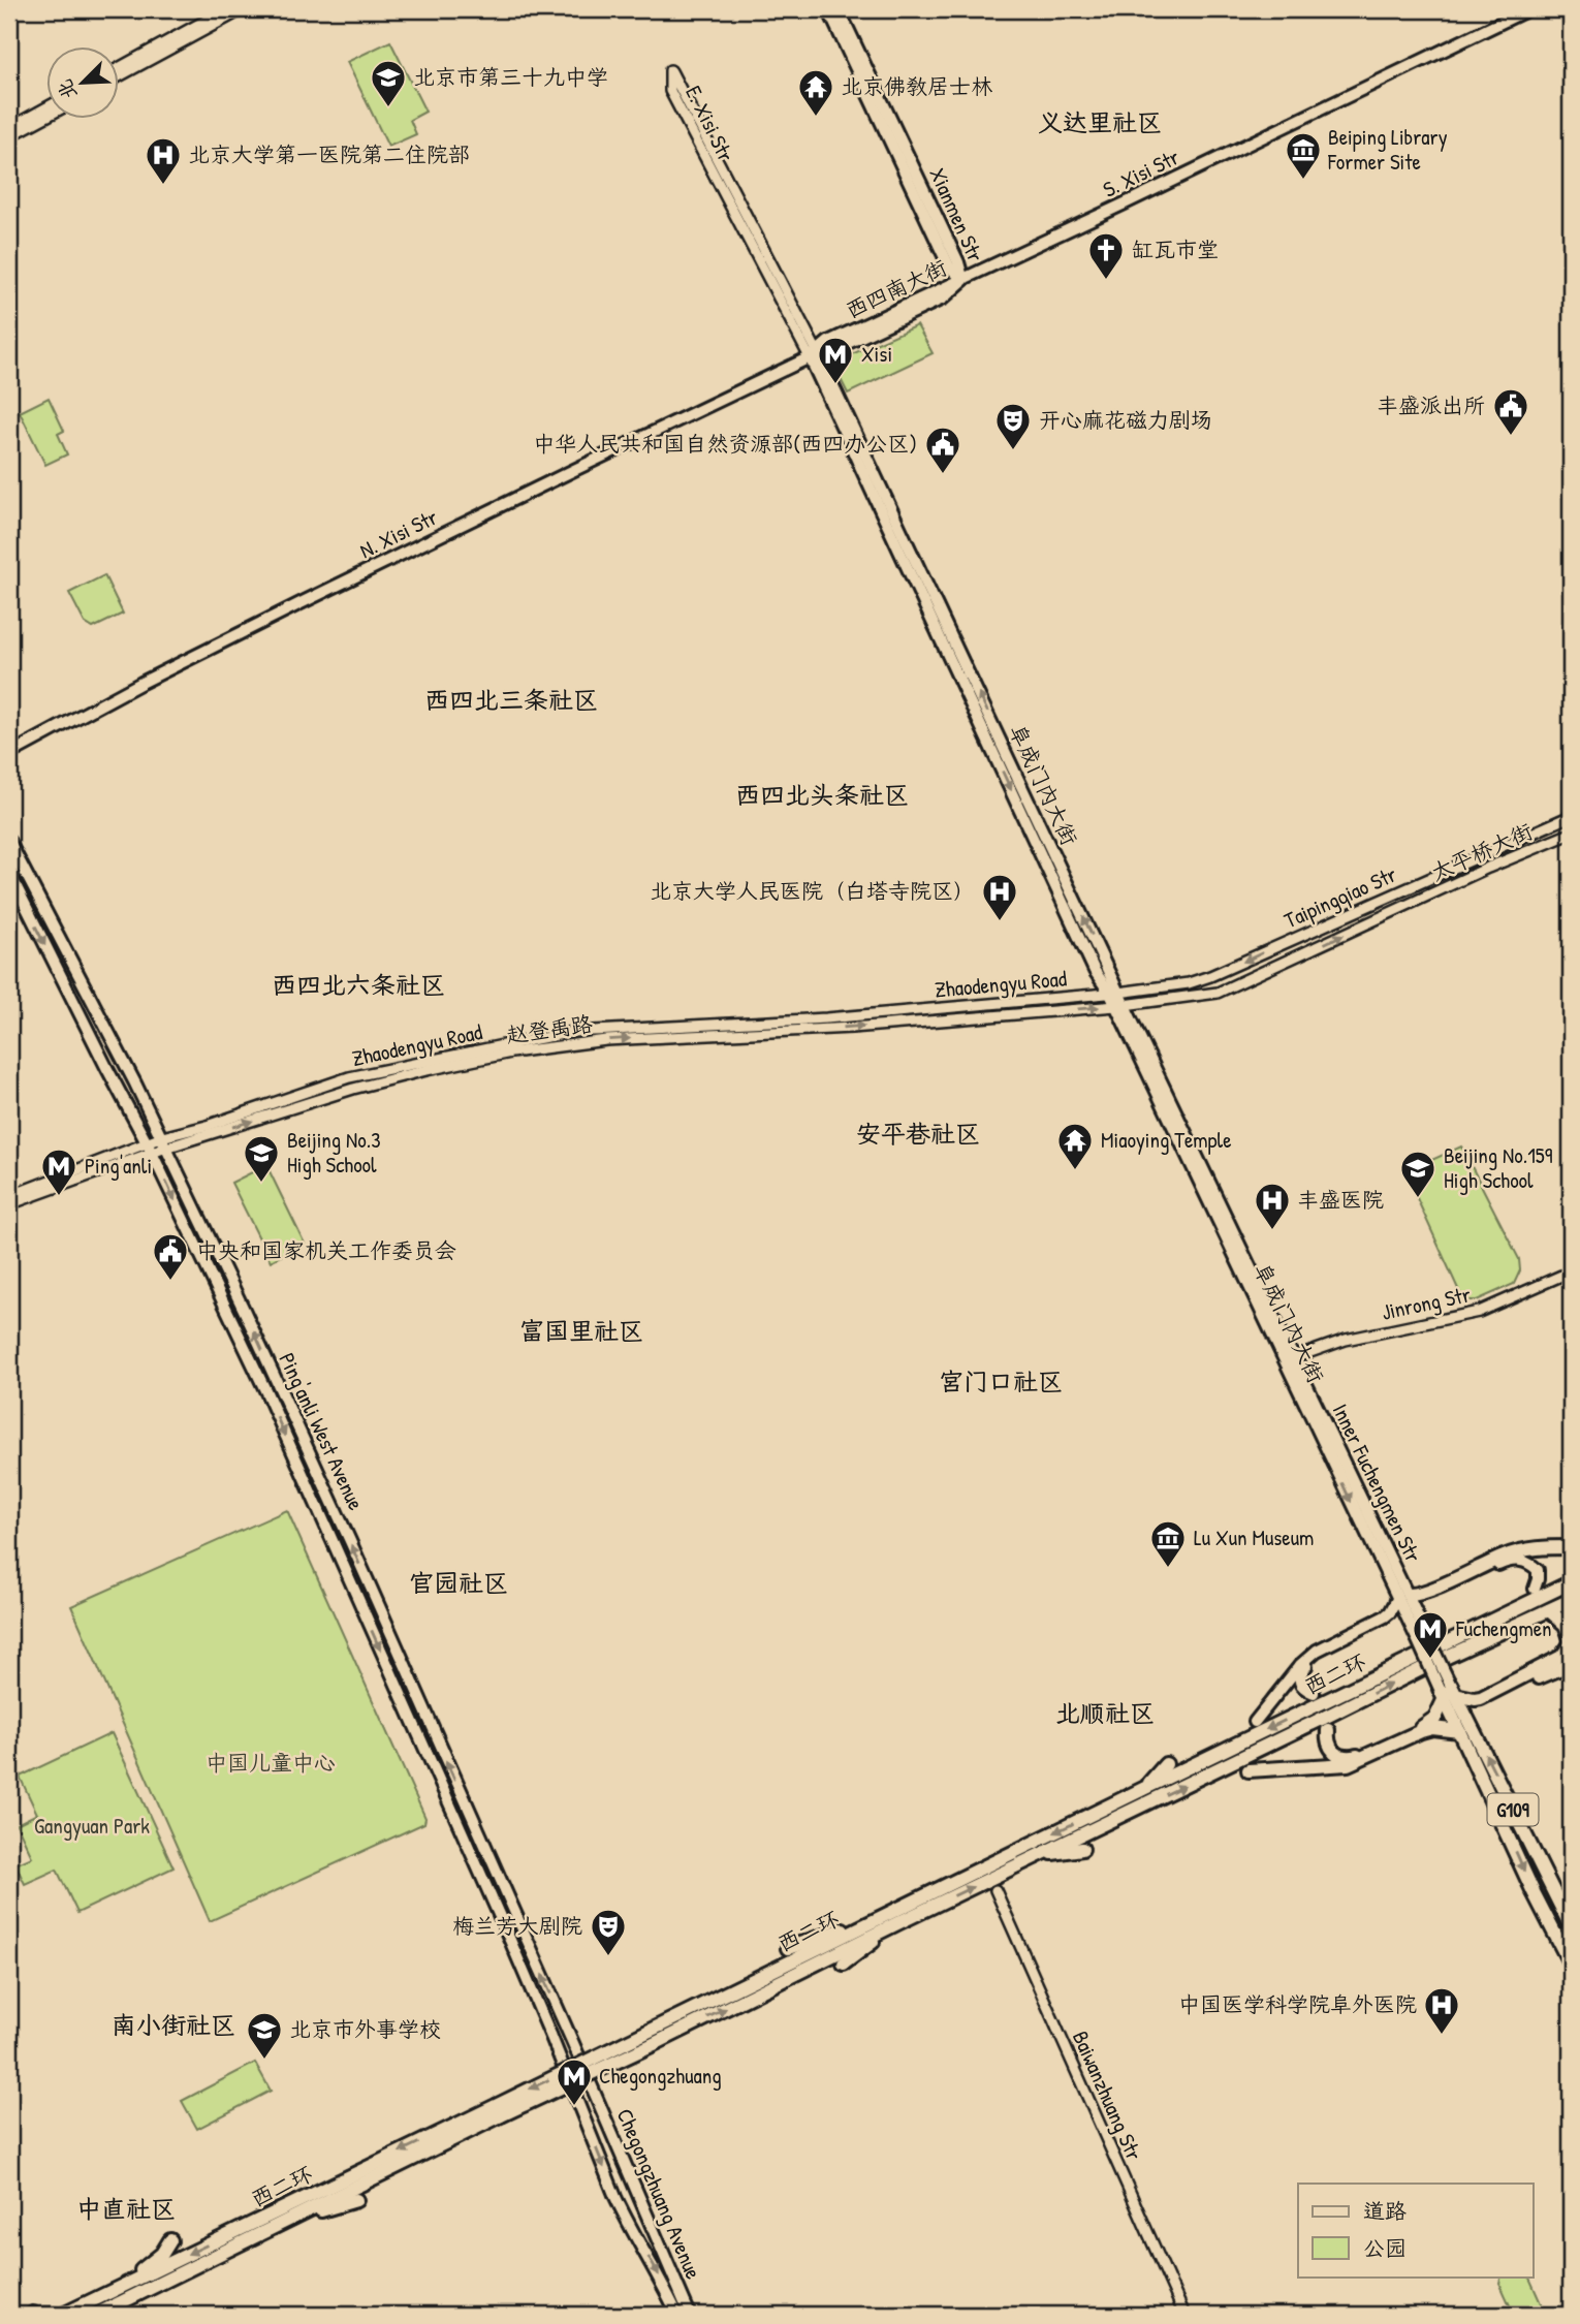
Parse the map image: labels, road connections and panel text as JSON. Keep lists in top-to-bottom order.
{
  "streets": {
    "highway": ["西二环", "G109"],
    "main road": [
      "E. Xisi Str",
      "S. Xisi Str",
      "Xianmen Str",
      "西四南大街",
      "N. Xisi Str",
      "阜成门内大街",
      "太平桥大街",
      "Taipingqiao Str",
      "Zhaodengyu Road",
      "赵登禹路",
      "Jinrong Str",
      "Ping'anli West Avenue",
      "Inner Fuchengmen Str",
      "Baiwanzhuang Str",
      "Chegongzhuang Avenue"
    ]
  },
  "crossings": [
    ["E. Xisi Str", "西四南大街"],
    ["E. Xisi Str", "N. Xisi Str"],
    ["E. Xisi Str", "阜成门内大街"],
    ["S. Xisi Str", "Xianmen Str"],
    ["S. Xisi Str", "西四南大街"],
    ["Xianmen Str", "西四南大街"],
    ["西四南大街", "N. Xisi Str"],
    ["西四南大街", "阜成门内大街"],
    ["N. Xisi Str", "阜成门内大街"],
    ["阜成门内大街", "太平桥大街"],
    ["阜成门内大街", "Taipingqiao Str"],
    ["阜成门内大街", "Zhaodengyu Road"],
    ["阜成门内大街", "赵登禹路"],
    ["阜成门内大街", "Jinrong Str"],
    ["阜成门内大街", "Inner Fuchengmen Str"],
    ["太平桥大街", "赵登禹路"],
    ["Taipingqiao Str", "Zhaodengyu Road"],
    ["Zhaodengyu Road", "赵登禹路"],
    ["Zhaodengyu Road", "Ping'anli West Avenue"],
    ["赵登禹路", "Ping'anli West Avenue"],
    ["Jinrong Str", "Inner Fuchengmen Str"],
    ["Ping'anli West Avenue", "Chegongzhuang Avenue"]
  ],
  "one_way": ["太平桥大街", "Taipingqiao Str", "赵登禹路"],
  "districts": [
    "义达里社区",
    "西四北三条社区",
    "西四北头条社区",
    "西四北六条社区",
    "安平巷社区",
    "富国里社区",
    "宫门口社区",
    "官园社区",
    "北顺社区",
    "南小街社区",
    "中直社区"
  ],
  "parks": ["中国儿童中心", "Gangyuan Park"],
  "places": {
    "school or university": [
      "北京市第三十九中学",
      "Beijing No.3 High School",
      "Beijing No.159 High School",
      "北京市外事学校"
    ],
    "temple": ["北京佛教居士林", "Miaoying Temple"],
    "museum": ["Beiping Library Former Site", "Lu Xun Museum"],
    "hospital": [
      "北京大学第一医院第二住院部",
      "北京大学人民医院（白塔寺院区）",
      "丰盛医院",
      "中国医学科学院阜外医院"
    ],
    "church": ["缸瓦市堂"],
    "metro station": [
      "Xisi",
      "Ping'anli",
      "Fuchengmen",
      "Chegongzhuang"
    ],
    "public building": ["丰盛派出所", "中华人民共和国自然资源部(西四办公区)", "中央和国家机关工作委员会"],
    "theatre": ["开心麻花磁力剧场", "梅兰芳大剧院"]
  },
  "legend": ["道路", "公园"],
  "north": "bottom left"
}
